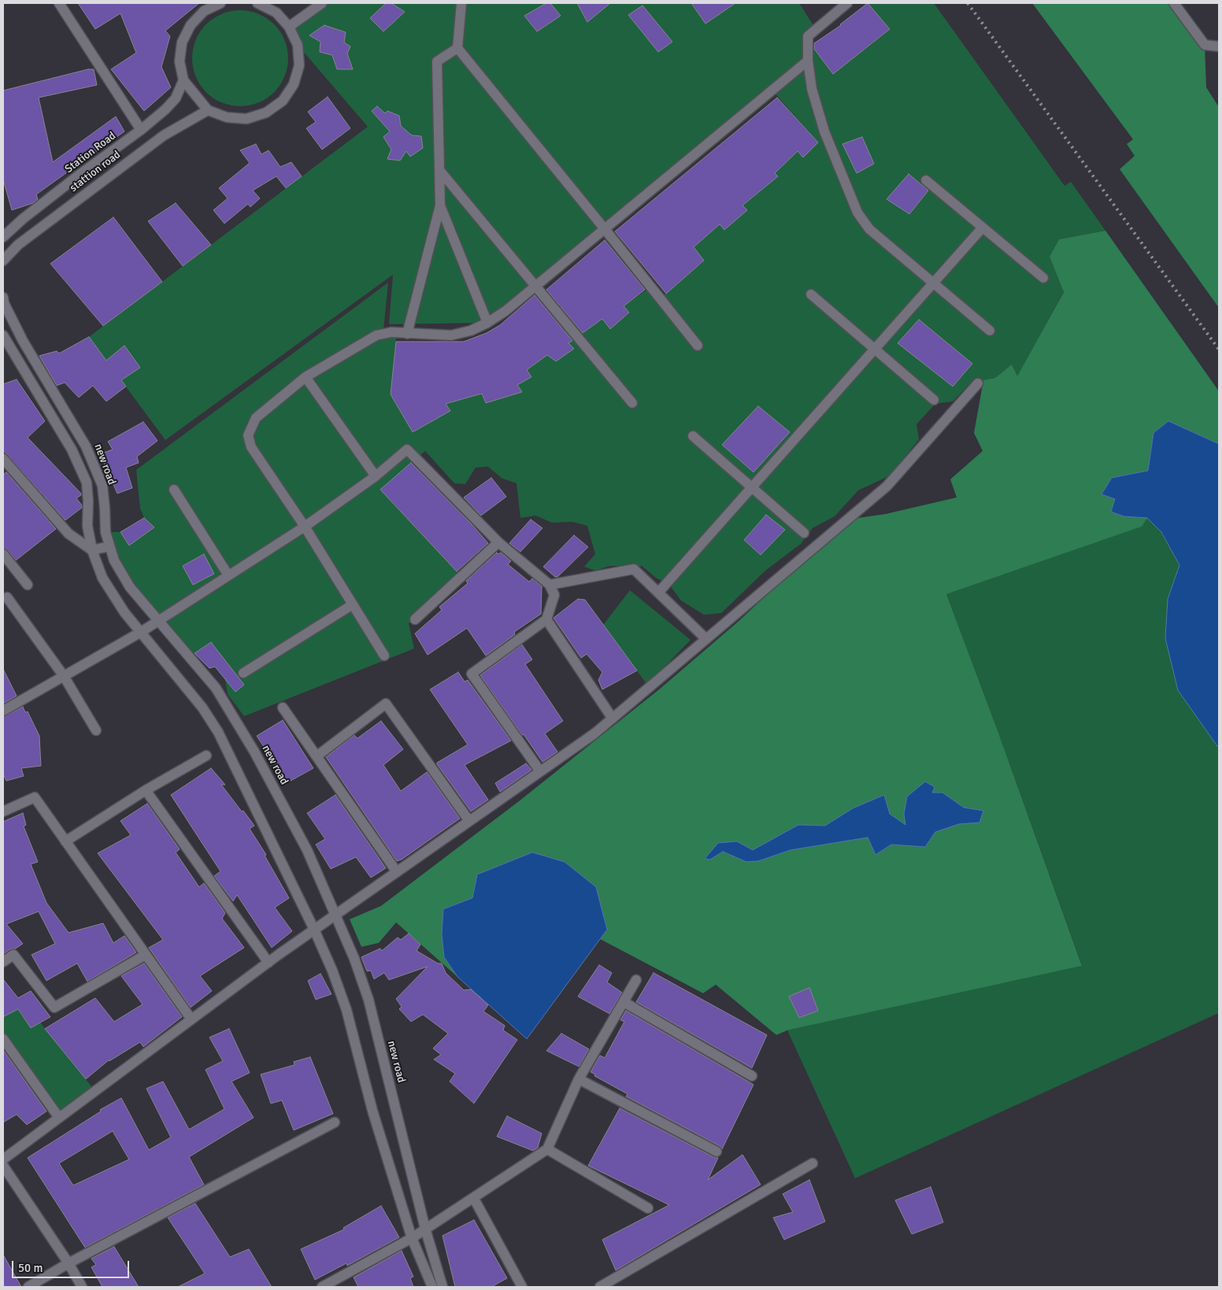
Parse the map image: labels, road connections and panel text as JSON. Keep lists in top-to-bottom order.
{
  "streets": {
    "street": ["Station Road", "stattion road", "new road"]
  },
  "scale_bar": "50 m"
}
